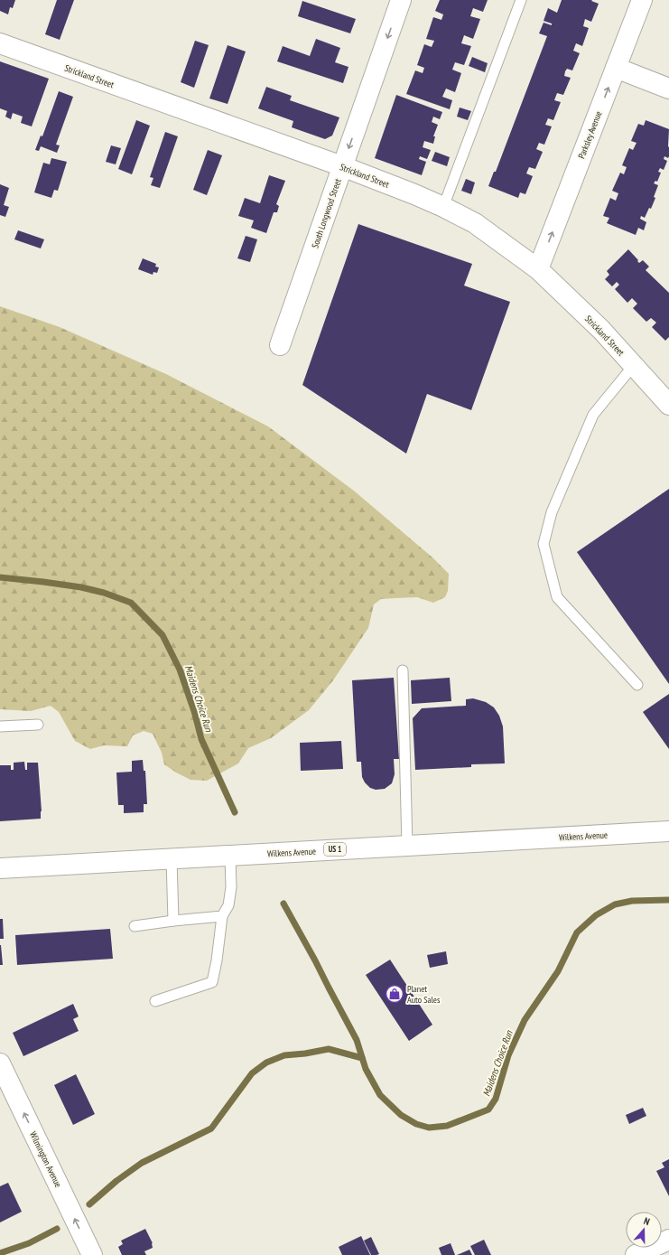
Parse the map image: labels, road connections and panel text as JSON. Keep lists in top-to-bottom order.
{
  "streets": {
    "street": [
      "Strickland Street",
      "Parksley Avenue",
      "South Longwood Street",
      "Wilkens Avenue",
      "US 1",
      "Wilmington Avenue"
    ]
  },
  "crossings": [
    ["Strickland Street", "Parksley Avenue"],
    ["Strickland Street", "South Longwood Street"]
  ],
  "one_way": ["Parksley Avenue", "South Longwood Street", "Wilmington Avenue"],
  "water": ["Maidens Choice Run"],
  "places": {
    "shop": ["Planet Auto Sales"]
  },
  "north": "top"
}
